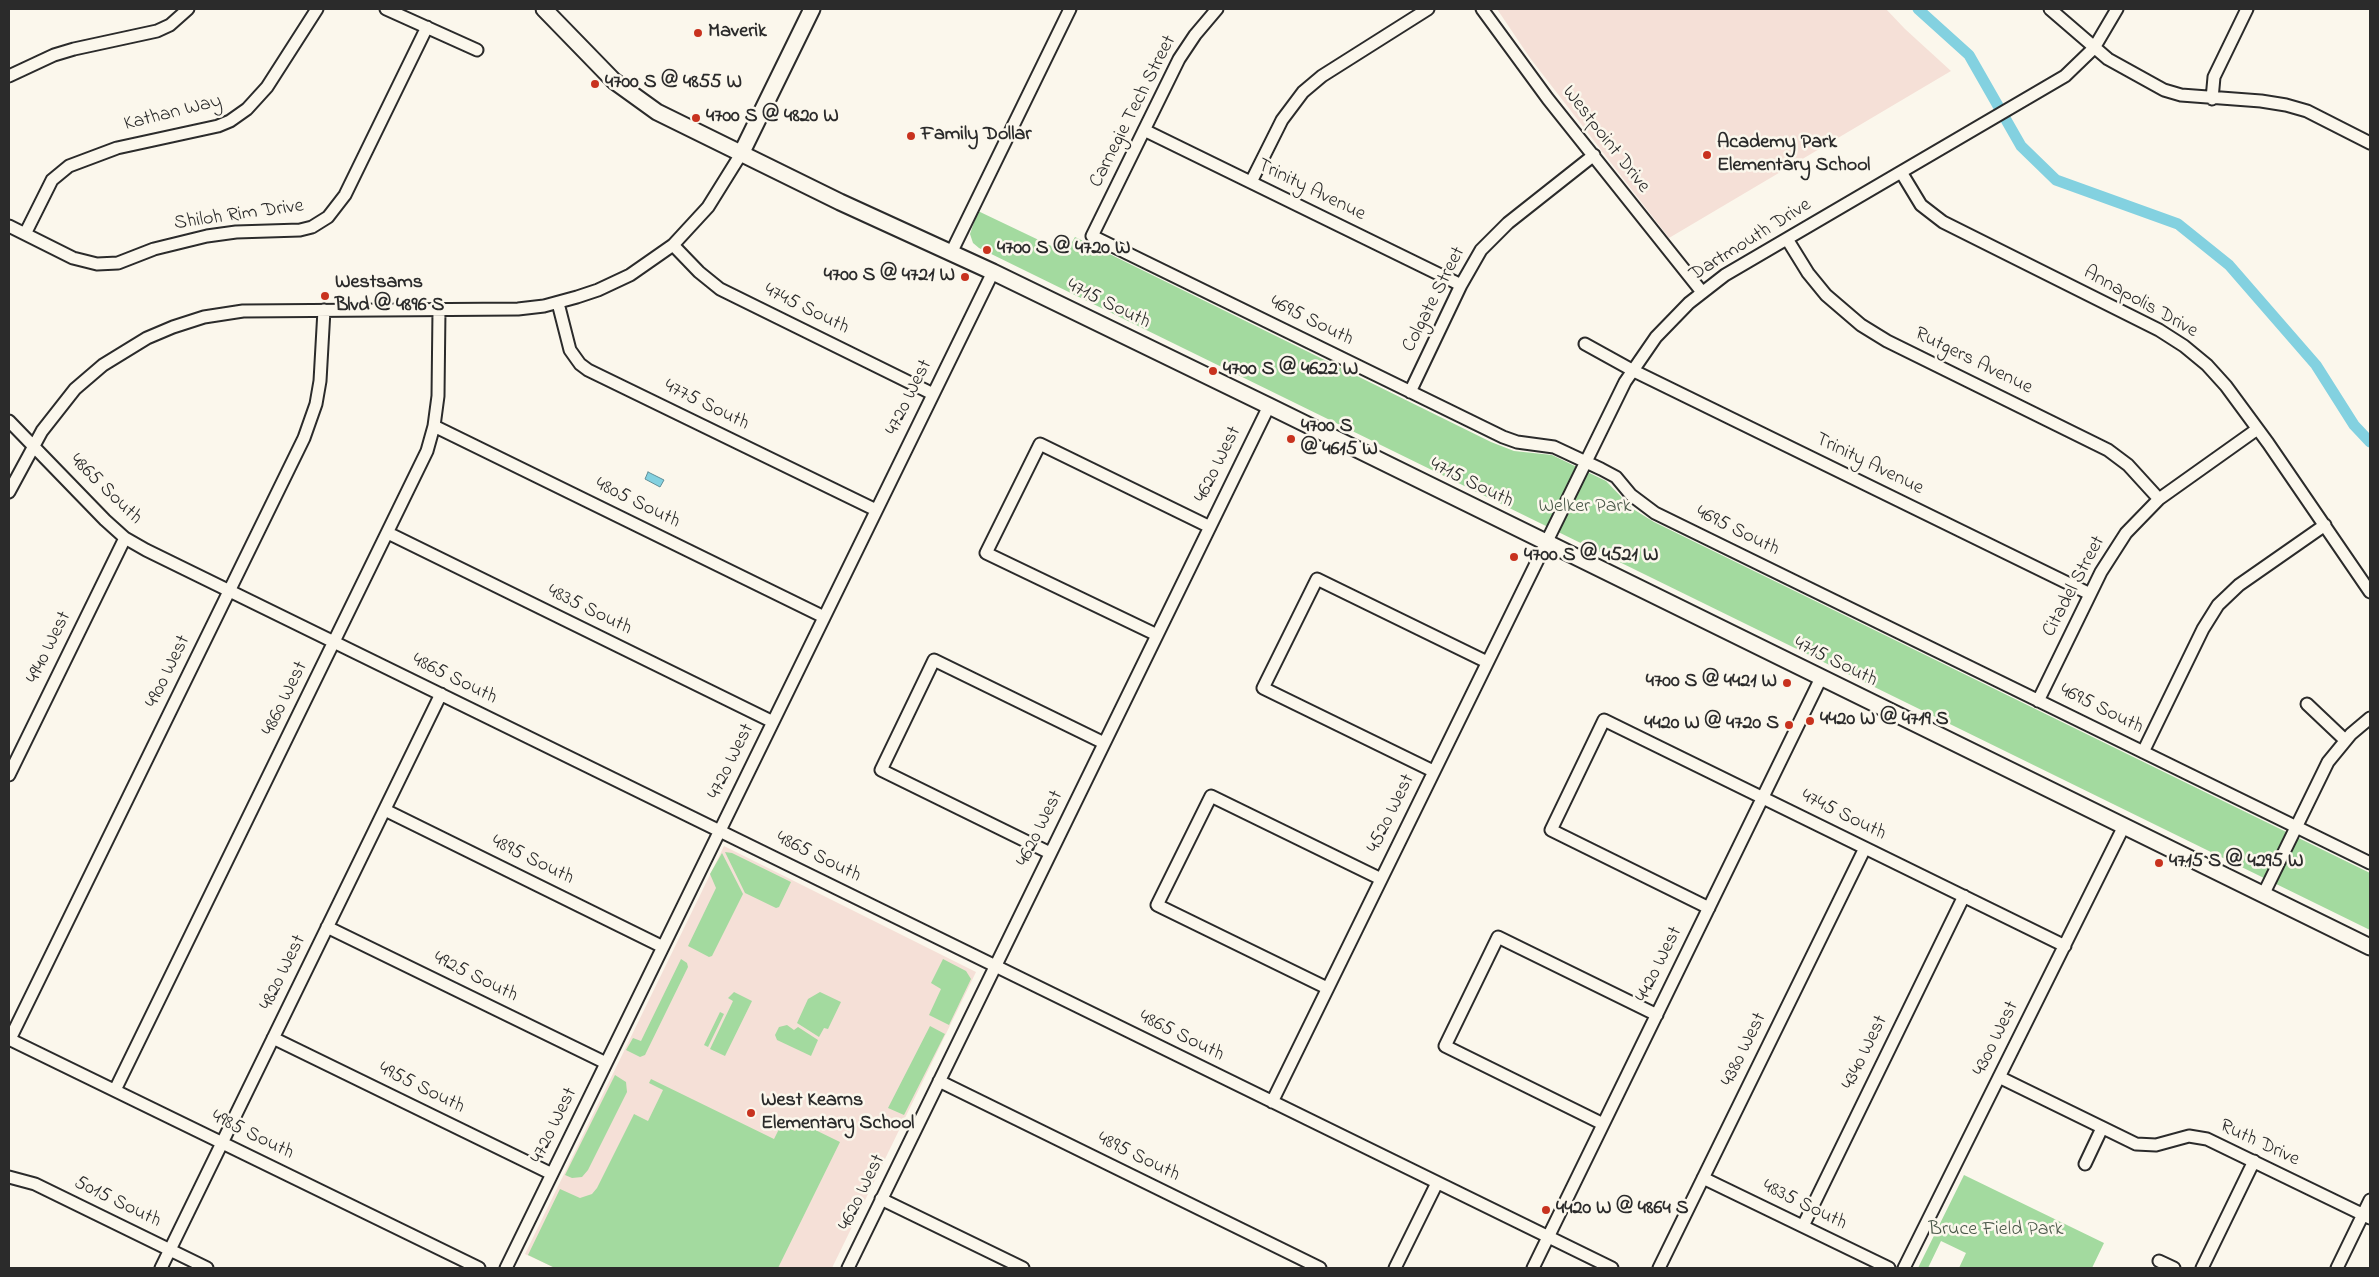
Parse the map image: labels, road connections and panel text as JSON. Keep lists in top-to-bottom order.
{
  "streets": {
    "main road": ["4715 South"],
    "street": [
      "Carnegie Tech Street",
      "Kathan Way",
      "Westpoint Drive",
      "Trinity Avenue",
      "Shiloh Rim Drive",
      "Dartmouth Drive",
      "Colgate Street",
      "Annapolis Drive",
      "4745 South",
      "4695 South",
      "Rutgers Avenue",
      "4720 West",
      "4775 South",
      "4620 West",
      "4865 South",
      "4805 South",
      "Citadel Street",
      "4835 South",
      "4940 West",
      "4900 West",
      "4860 West",
      "4520 West",
      "4895 South",
      "4420 West",
      "4820 West",
      "4925 South",
      "4300 West",
      "4380 West",
      "4340 West",
      "4955 South",
      "4985 South",
      "Ruth Drive",
      "5015 South"
    ]
  },
  "crossings": [
    ["Carnegie Tech Street", "Trinity Avenue"],
    ["Carnegie Tech Street", "4695 South"],
    ["Kathan Way", "Shiloh Rim Drive"],
    ["Westpoint Drive", "Dartmouth Drive"],
    ["Westpoint Drive", "Colgate Street"],
    ["Trinity Avenue", "Dartmouth Drive"],
    ["Trinity Avenue", "Colgate Street"],
    ["Trinity Avenue", "Citadel Street"],
    ["Dartmouth Drive", "Annapolis Drive"],
    ["Dartmouth Drive", "4715 South"],
    ["Dartmouth Drive", "4695 South"],
    ["Dartmouth Drive", "Rutgers Avenue"],
    ["Dartmouth Drive", "4520 West"],
    ["Colgate Street", "4695 South"],
    ["Annapolis Drive", "Citadel Street"],
    ["4715 South", "4720 West"],
    ["4715 South", "4620 West"],
    ["4715 South", "4520 West"],
    ["4715 South", "4420 West"],
    ["4715 South", "4300 West"],
    ["4745 South", "4720 West"],
    ["4745 South", "4420 West"],
    ["4745 South", "4300 West"],
    ["4745 South", "4380 West"],
    ["4745 South", "4340 West"],
    ["4695 South", "Citadel Street"],
    ["Rutgers Avenue", "Citadel Street"],
    ["4720 West", "4775 South"],
    ["4720 West", "4865 South"],
    ["4720 West", "4805 South"],
    ["4720 West", "4835 South"],
    ["4720 West", "4895 South"],
    ["4720 West", "4925 South"],
    ["4720 West", "4955 South"],
    ["4620 West", "4865 South"],
    ["4620 West", "4895 South"],
    ["4865 South", "4940 West"],
    ["4865 South", "4900 West"],
    ["4865 South", "4860 West"],
    ["4865 South", "4520 West"],
    ["4865 South", "4420 West"],
    ["4865 South", "4820 West"],
    ["4805 South", "4860 West"],
    ["4835 South", "4860 West"],
    ["4835 South", "4380 West"],
    ["4835 South", "4340 West"],
    ["4900 West", "4985 South"],
    ["4860 West", "4985 South"],
    ["4895 South", "4820 West"],
    ["4820 West", "4925 South"],
    ["4820 West", "4955 South"],
    ["4820 West", "4985 South"],
    ["4820 West", "5015 South"],
    ["4300 West", "Ruth Drive"]
  ],
  "parks": ["Welker Park", "Bruce Field Park"],
  "places": [
    "Maverik",
    "4700 S @ 4855 W",
    "4700 S @ 4820 W",
    "Family Dollar",
    "Academy Park Elementary School",
    "4700 S @ 4720 W",
    "4700 S @ 4721 W",
    "Westsams Blvd @ 4896 S",
    "4700 S @ 4622 W",
    "4700 S @ 4615 W",
    "4700 S @ 4521 W",
    "4700 S @ 4421 W",
    "4420 W @ 4719 S",
    "4420 W @ 4720 S",
    "4715 S @ 4295 W",
    "West Kearns Elementary School",
    "4420 W @ 4864 S"
  ]
}
